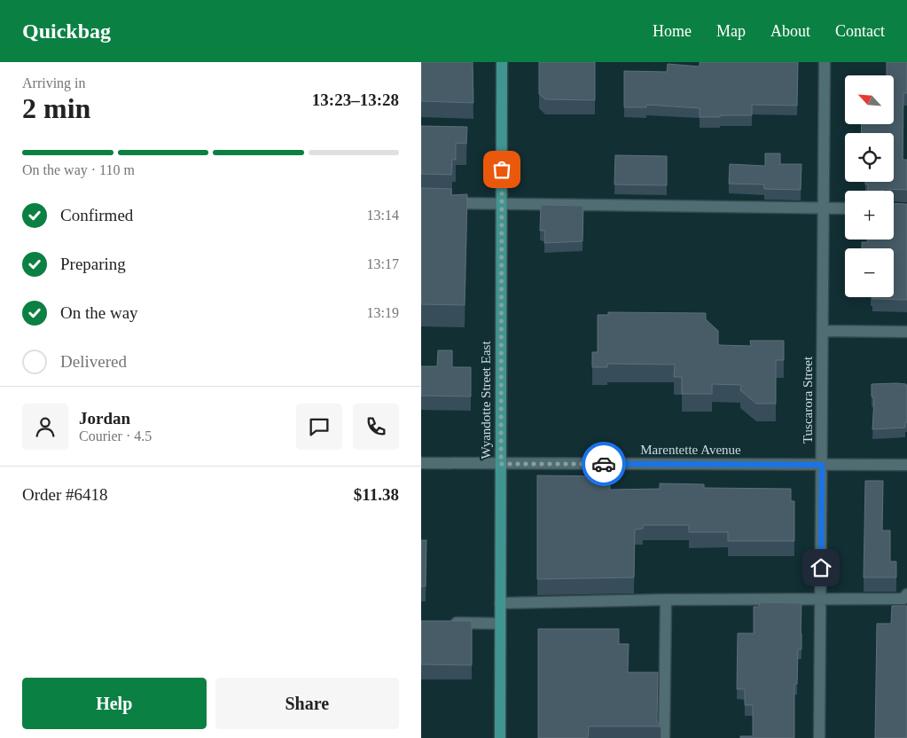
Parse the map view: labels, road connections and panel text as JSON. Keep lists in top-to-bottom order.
{
  "streets": {
    "main road": ["Wyandotte Street East"],
    "street": ["Tuscarora Street", "Marentette Avenue"]
  },
  "crossings": [
    ["Wyandotte Street East", "Marentette Avenue"],
    ["Tuscarora Street", "Marentette Avenue"]
  ],
  "north": "top left",
  "page": {
    "header": "Quickbag",
    "nav": [
      "Home",
      "Map",
      "About",
      "Contact"
    ],
    "heading": ["2 min", "Arriving in", "13:23–13:28"],
    "panel": [
      "Jordan",
      "Courier · 4.5",
      "Order #6418",
      "$11.38"
    ],
    "map_buttons": ["+", "−"],
    "bar": "On the way · 110 m",
    "list": [
      ["Confirmed", "13:14"],
      ["Preparing", "13:17"],
      ["On the way", "13:19"],
      "Delivered"
    ],
    "buttons": ["Help", "Share"]
  }
}
